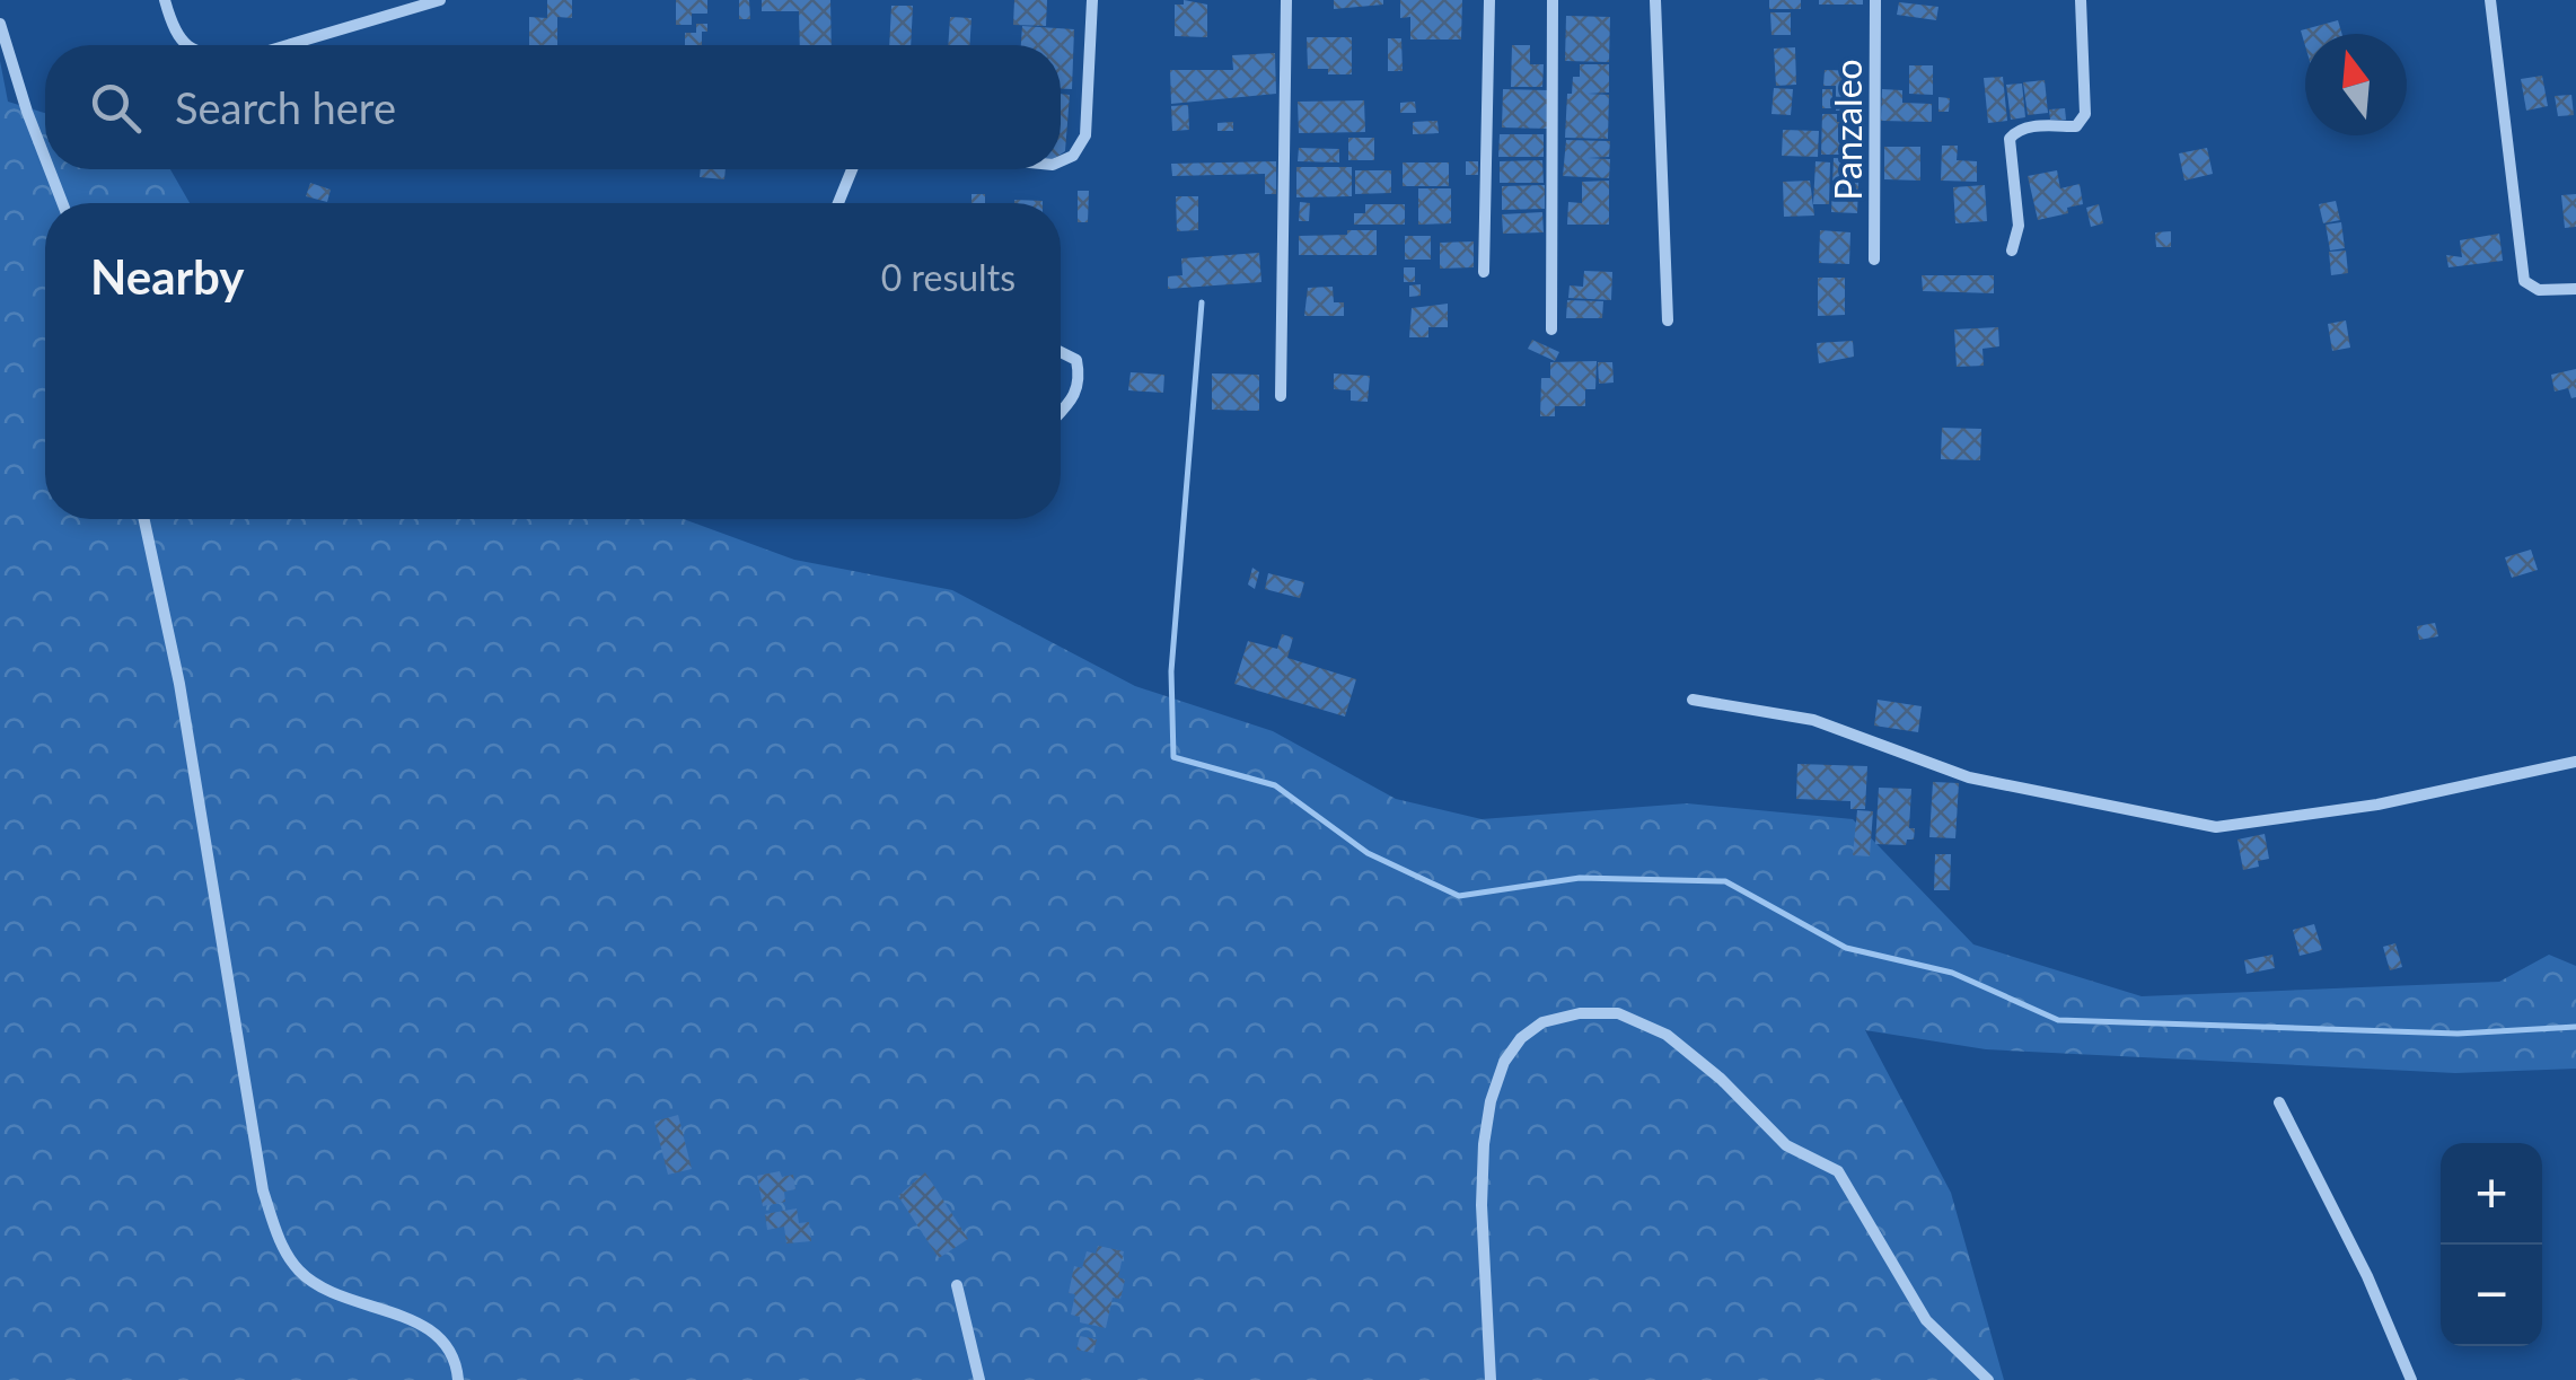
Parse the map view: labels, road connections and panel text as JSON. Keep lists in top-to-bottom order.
{
  "streets": {
    "street": ["Panzaleo"]
  },
  "north": "top",
  "page": {
    "search": "Search here",
    "heading": ["Nearby", "0 results"],
    "map_buttons": ["+", "−"]
  }
}
